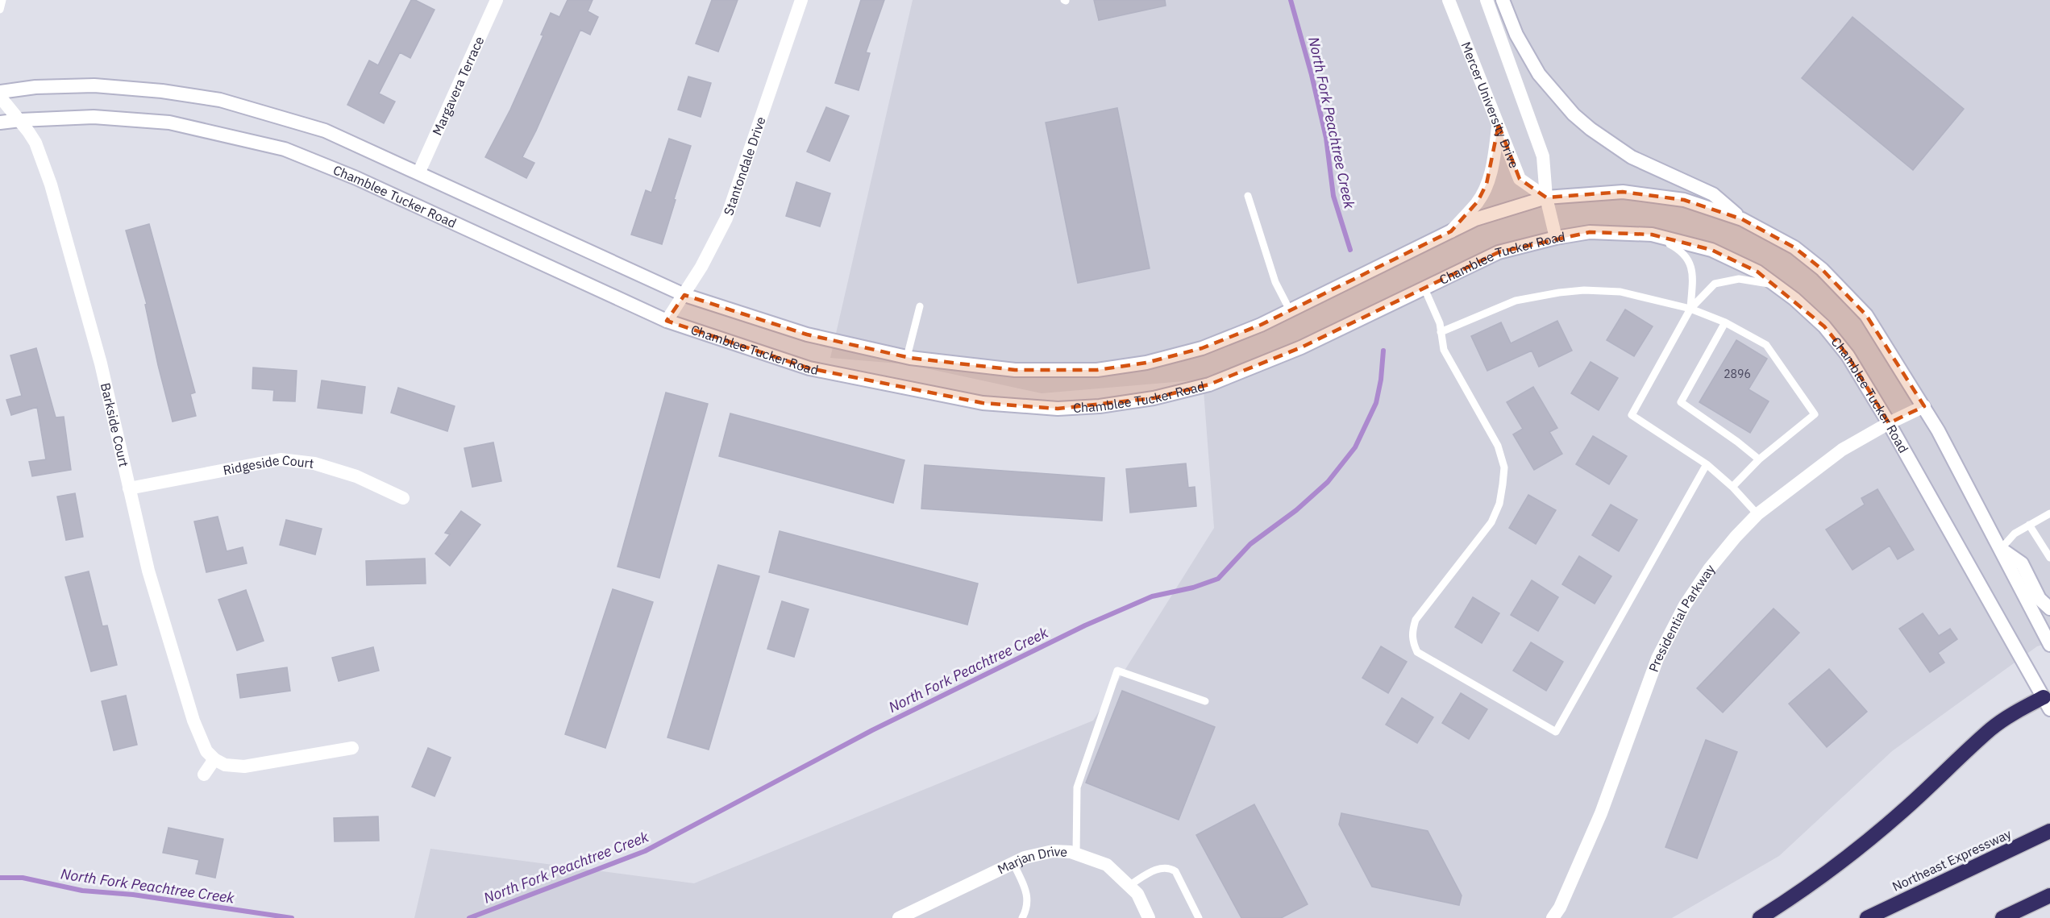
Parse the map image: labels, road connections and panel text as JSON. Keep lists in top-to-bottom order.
{
  "streets": {
    "highway": ["Northeast Expressway"],
    "main road": [
      "Margavera Terrace",
      "Mercer University Drive",
      "Stantondale Drive",
      "Chamblee Tucker Road",
      "Barkside Court",
      "Ridgeside Court",
      "Presidential Parkway",
      "Marjan Drive"
    ]
  },
  "crossings": [
    ["Stantondale Drive", "Chamblee Tucker Road"],
    ["Chamblee Tucker Road", "Barkside Court"],
    ["Chamblee Tucker Road", "Presidential Parkway"],
    ["Barkside Court", "Ridgeside Court"]
  ],
  "water": ["North Fork Peachtree Creek"],
  "house_numbers": ["2896"]
}
